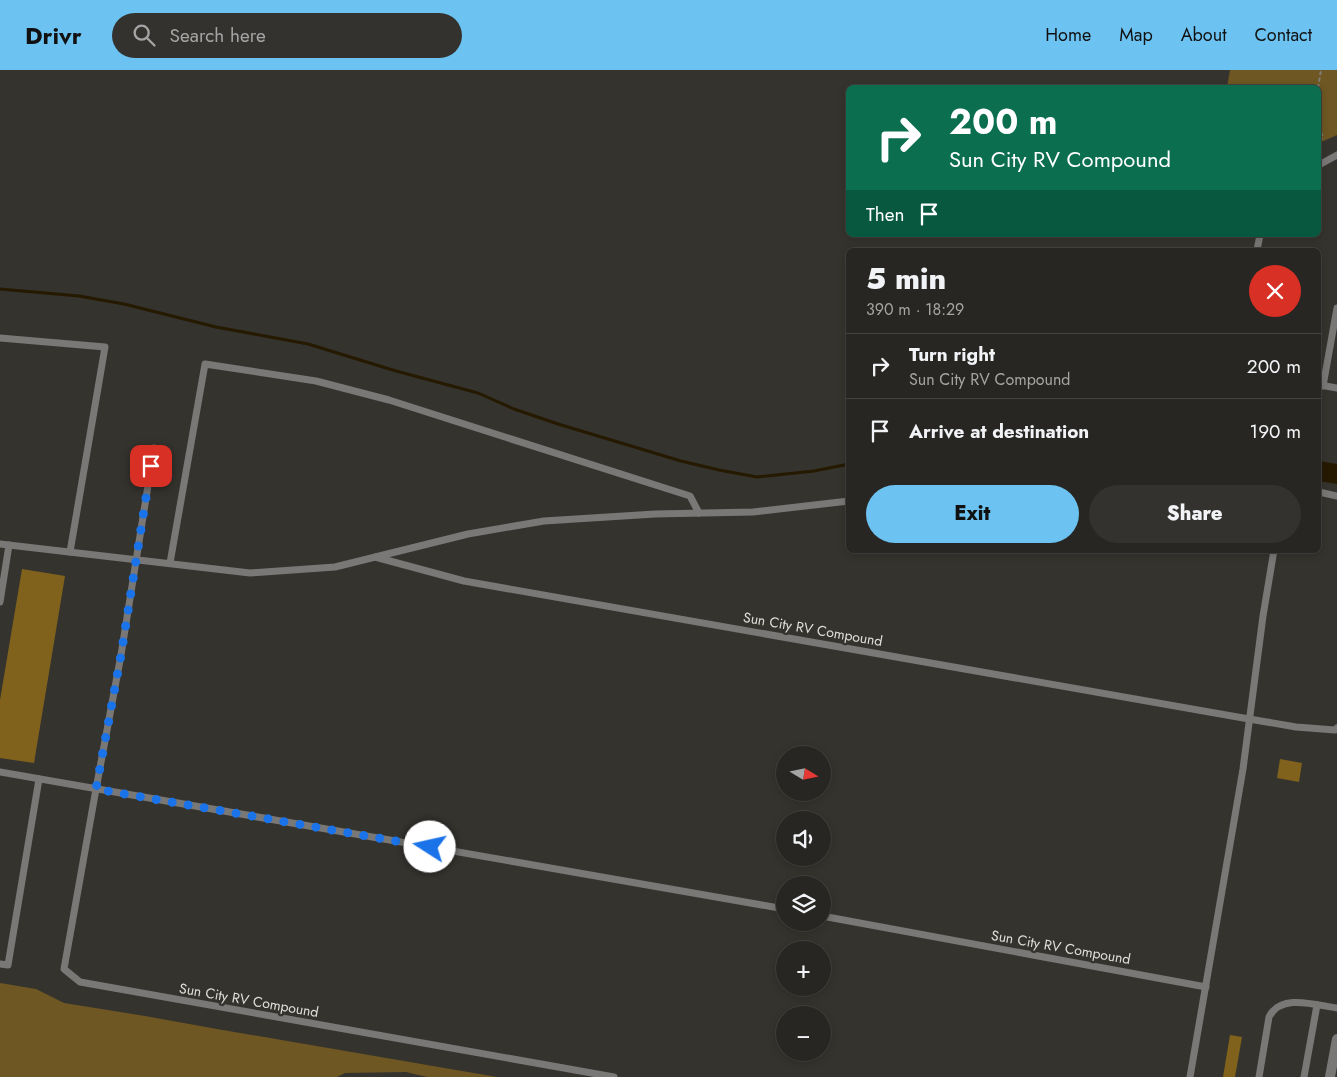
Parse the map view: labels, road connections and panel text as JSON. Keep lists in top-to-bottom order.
{
  "streets": {
    "lane": ["Sun City RV Compound"]
  },
  "north": "right",
  "page": {
    "header": "Drivr",
    "search": "Search here",
    "nav": [
      "Home",
      "Map",
      "About",
      "Contact"
    ],
    "turn": ["200 m", "Sun City RV Compound"],
    "then": "Then",
    "heading": ["5 min", "390 m · 18:29"],
    "list": [
      {
        "name": "Turn right",
        "note": "Sun City RV Compound",
        "value": "200 m"
      },
      {
        "name": "Arrive at destination",
        "value": "190 m"
      }
    ],
    "buttons": ["Exit", "Share"],
    "map_buttons": ["+", "−"]
  }
}
